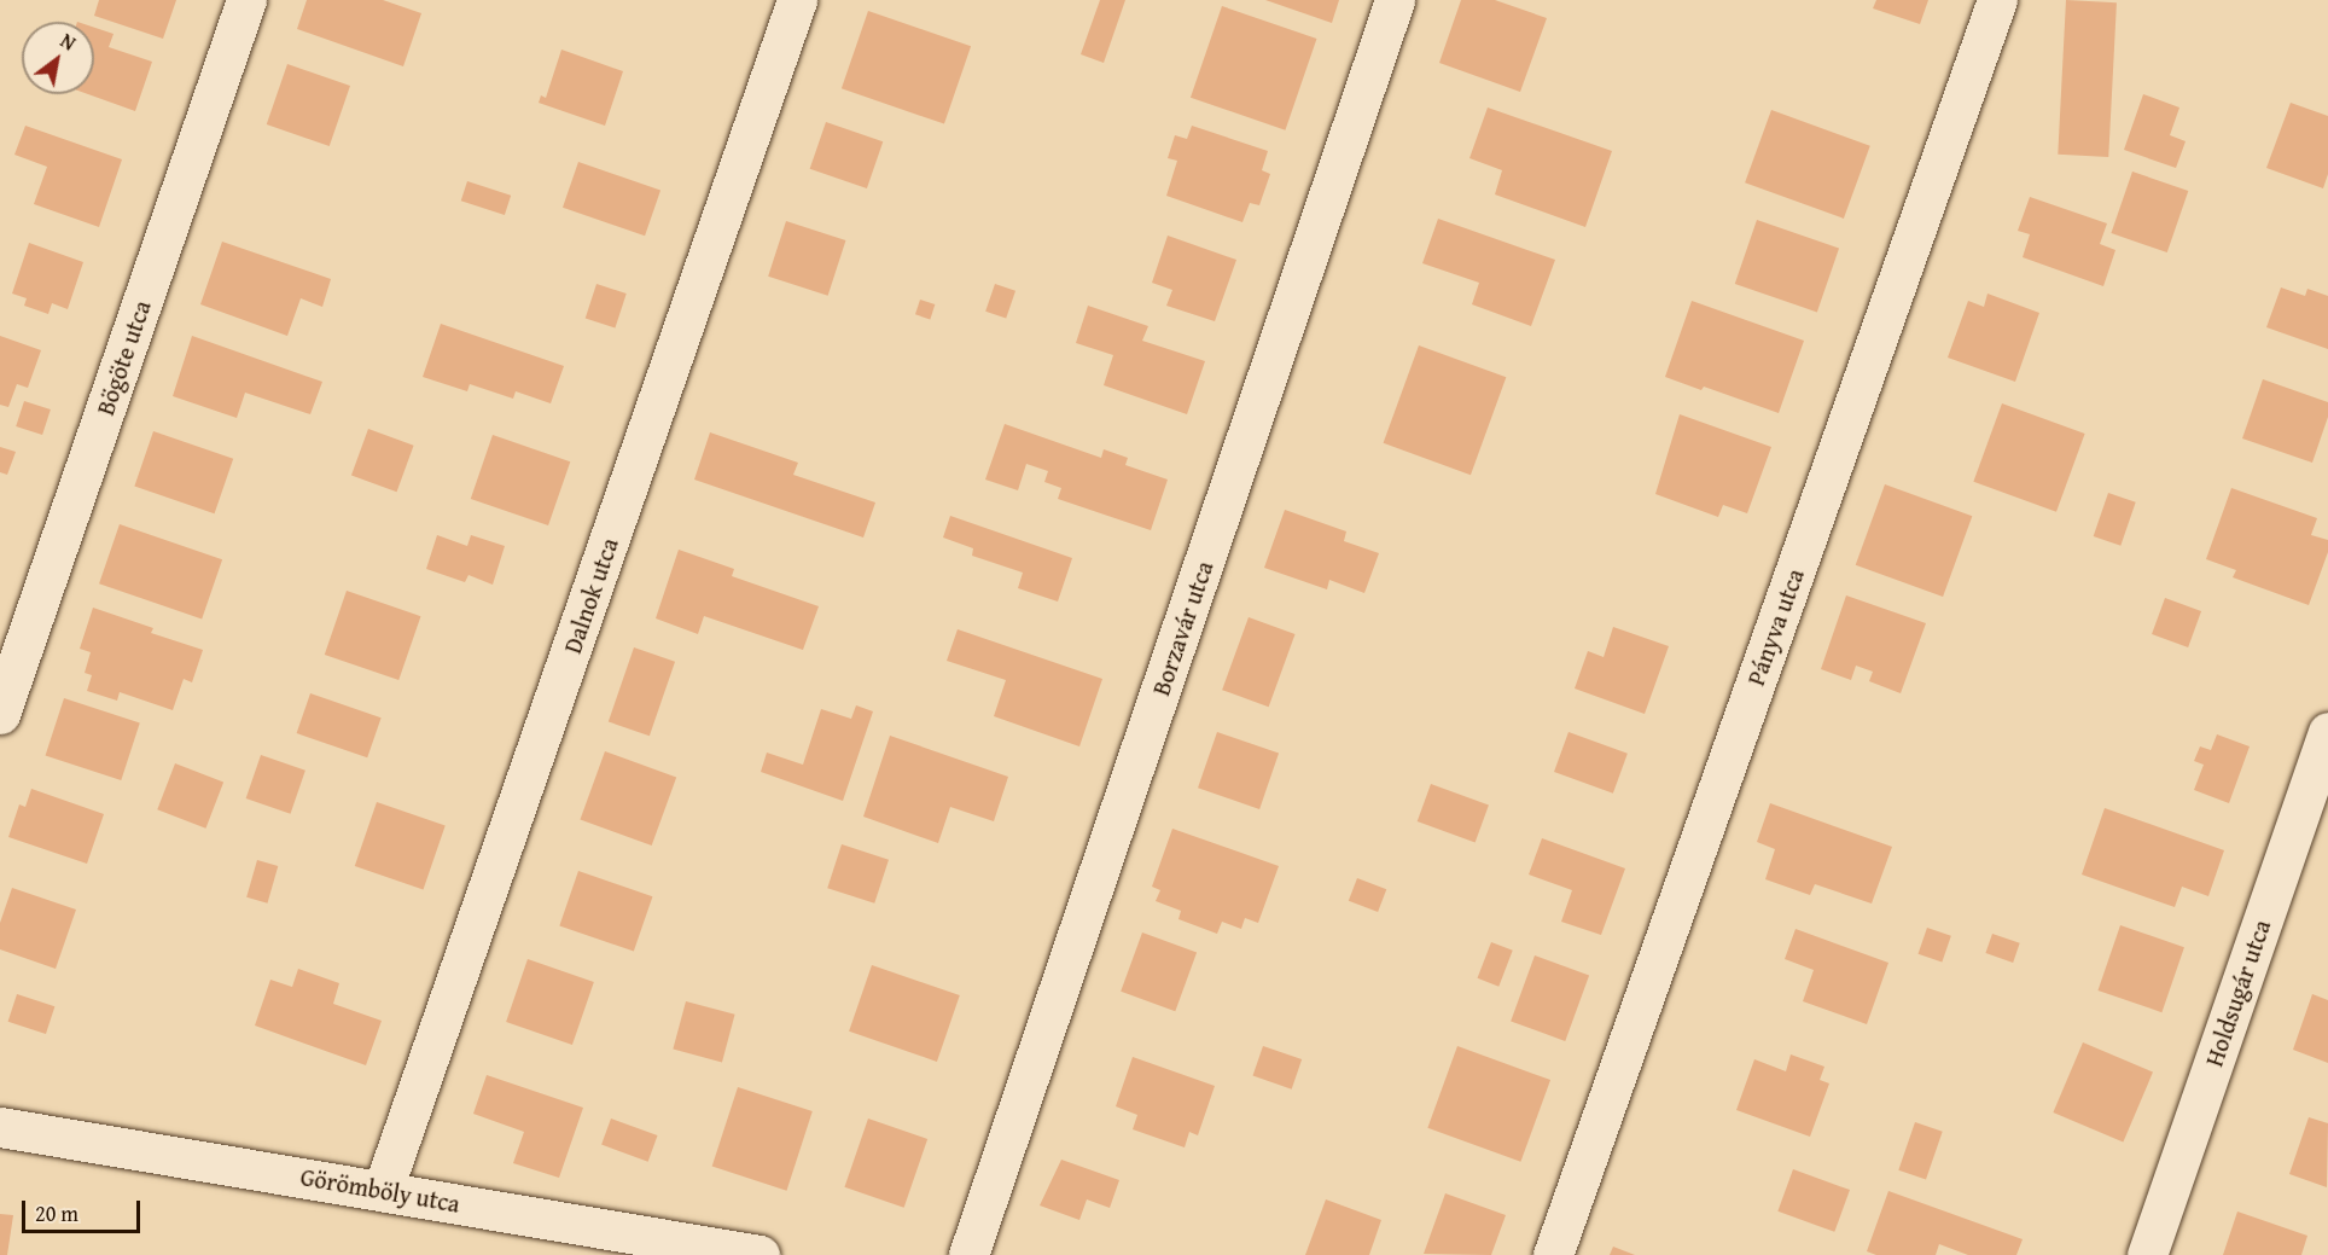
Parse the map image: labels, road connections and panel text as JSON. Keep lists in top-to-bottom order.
{
  "streets": {
    "street": [
      "Bögöte utca",
      "Dalnok utca",
      "Pányva utca",
      "Borzavár utca",
      "Holdsugár utca",
      "Görömböly utca"
    ]
  },
  "crossings": [
    ["Dalnok utca", "Görömböly utca"]
  ],
  "scale_bar": "20 m",
  "north": "top right"
}
